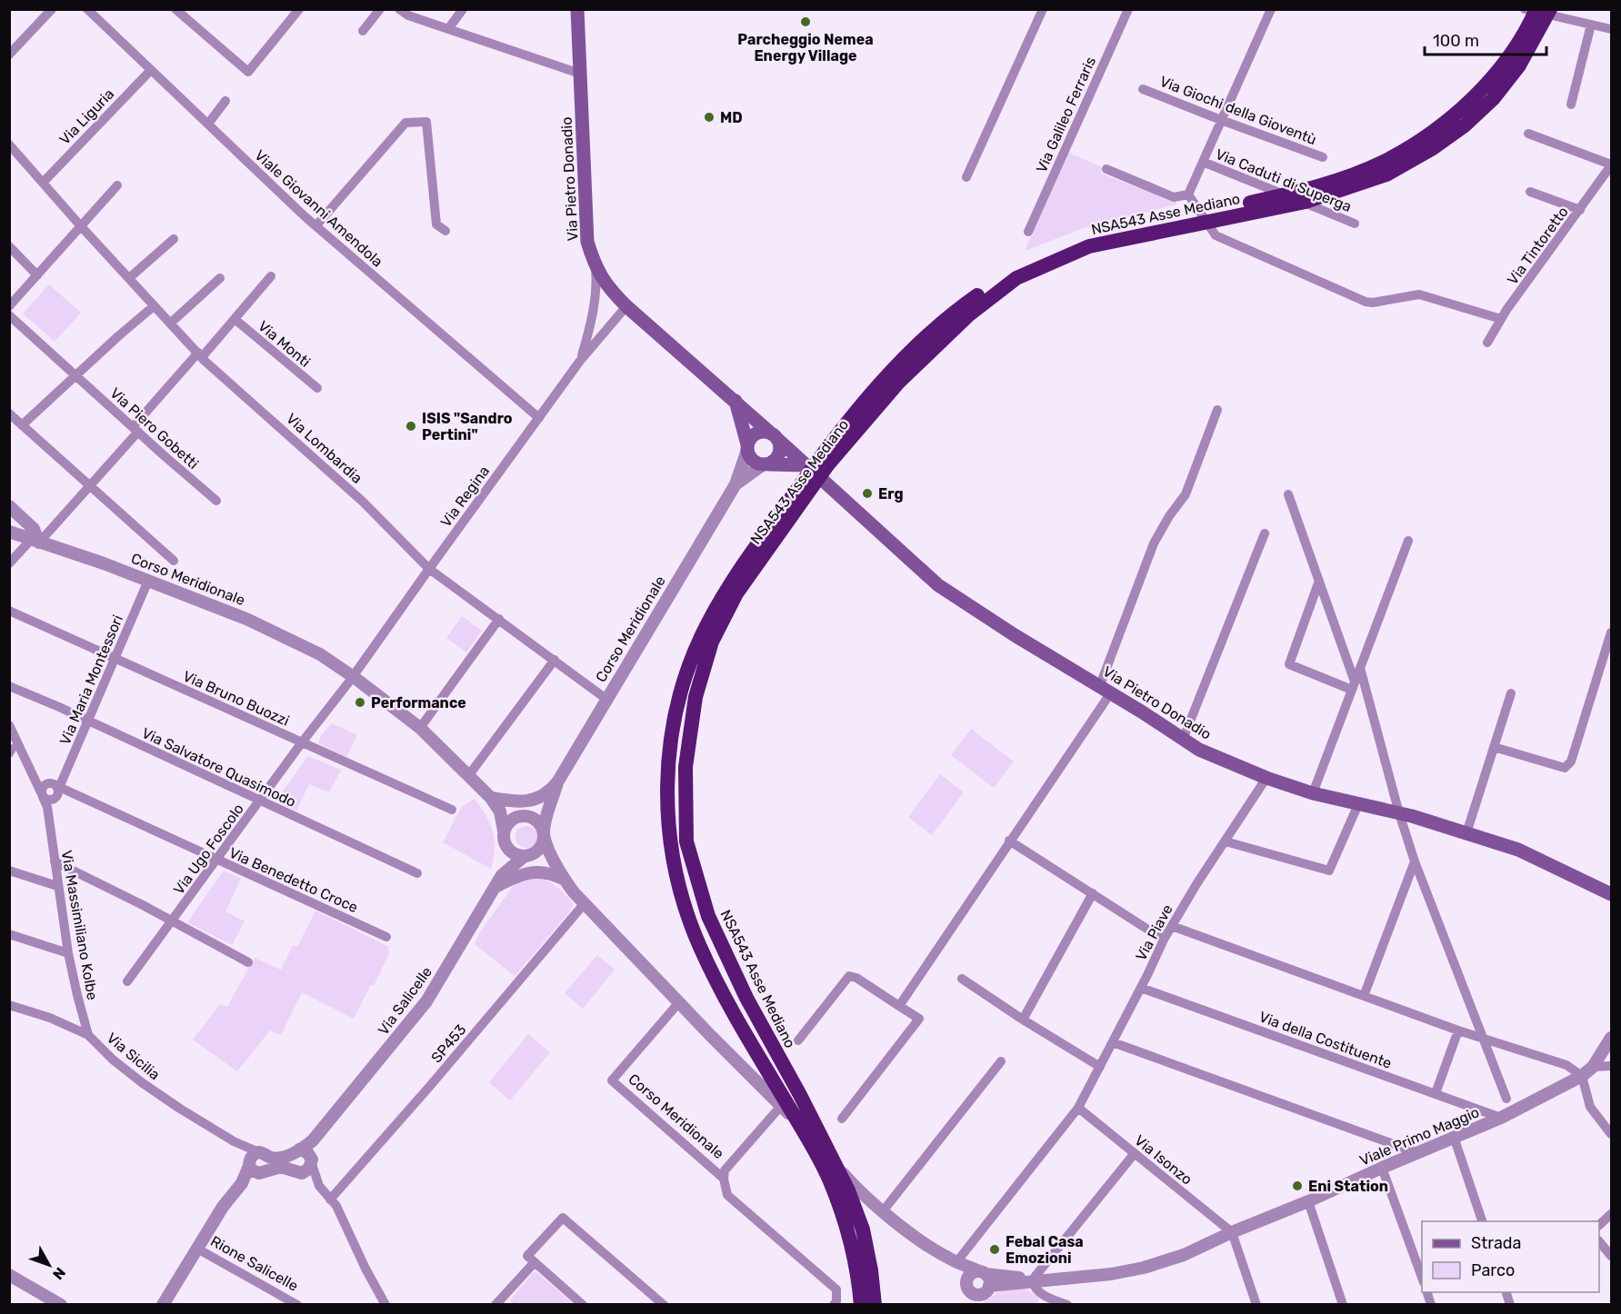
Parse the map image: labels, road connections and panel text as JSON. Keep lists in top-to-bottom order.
{
  "streets": {
    "highway": ["NSA543 Asse Mediano"],
    "main road": ["Via Pietro Donadio"],
    "street": [
      "Via Giochi della Gioventù",
      "Via Galileo Ferraris",
      "Via Liguria",
      "Via Caduti di Superga",
      "Viale Giovanni Amendola",
      "Via Tintoretto",
      "Via Monti",
      "Via Piero Gobetti",
      "Via Lombardia",
      "Via Regina",
      "Corso Meridionale",
      "Via Maria Montessori",
      "Via Bruno Buozzi",
      "Via Salvatore Quasimodo",
      "Via Ugo Foscolo",
      "Via Benedetto Croce",
      "Via Massimiliano Kolbe",
      "Via Piave",
      "Via Salicelle",
      "Via della Costituente",
      "SP453",
      "Via Sicilia",
      "Viale Primo Maggio",
      "Via Isonzo",
      "Rione Salicelle"
    ]
  },
  "crossings": [
    ["Via Liguria", "Viale Giovanni Amendola"],
    ["Via Liguria", "Via Lombardia"],
    ["Via Pietro Donadio", "Via Regina"],
    ["Via Pietro Donadio", "Via Piave"],
    ["Viale Giovanni Amendola", "Via Regina"],
    ["Via Lombardia", "Via Regina"],
    ["Via Lombardia", "Corso Meridionale"],
    ["Corso Meridionale", "Via Maria Montessori"],
    ["Corso Meridionale", "Via Ugo Foscolo"],
    ["Via Maria Montessori", "Via Bruno Buozzi"],
    ["Via Maria Montessori", "Via Salvatore Quasimodo"],
    ["Via Maria Montessori", "Via Benedetto Croce"],
    ["Via Bruno Buozzi", "Via Ugo Foscolo"],
    ["Via Salvatore Quasimodo", "Via Ugo Foscolo"],
    ["Via Ugo Foscolo", "Via Benedetto Croce"],
    ["Via Massimiliano Kolbe", "Via Sicilia"],
    ["Via Piave", "Via della Costituente"],
    ["Via Piave", "Via Isonzo"],
    ["Via Salicelle", "Via Sicilia"],
    ["Via della Costituente", "Viale Primo Maggio"],
    ["Via Sicilia", "Rione Salicelle"],
    ["Viale Primo Maggio", "Via Isonzo"]
  ],
  "places": [
    "Parcheggio Nemea Energy Village",
    "MD",
    "ISIS \"Sandro Pertini\"",
    "Erg",
    "Performance",
    "Eni Station",
    "Febal Casa Emozioni"
  ],
  "legend": ["Strada", "Parco"],
  "scale_bar": "100 m",
  "north": "bottom right"
}
